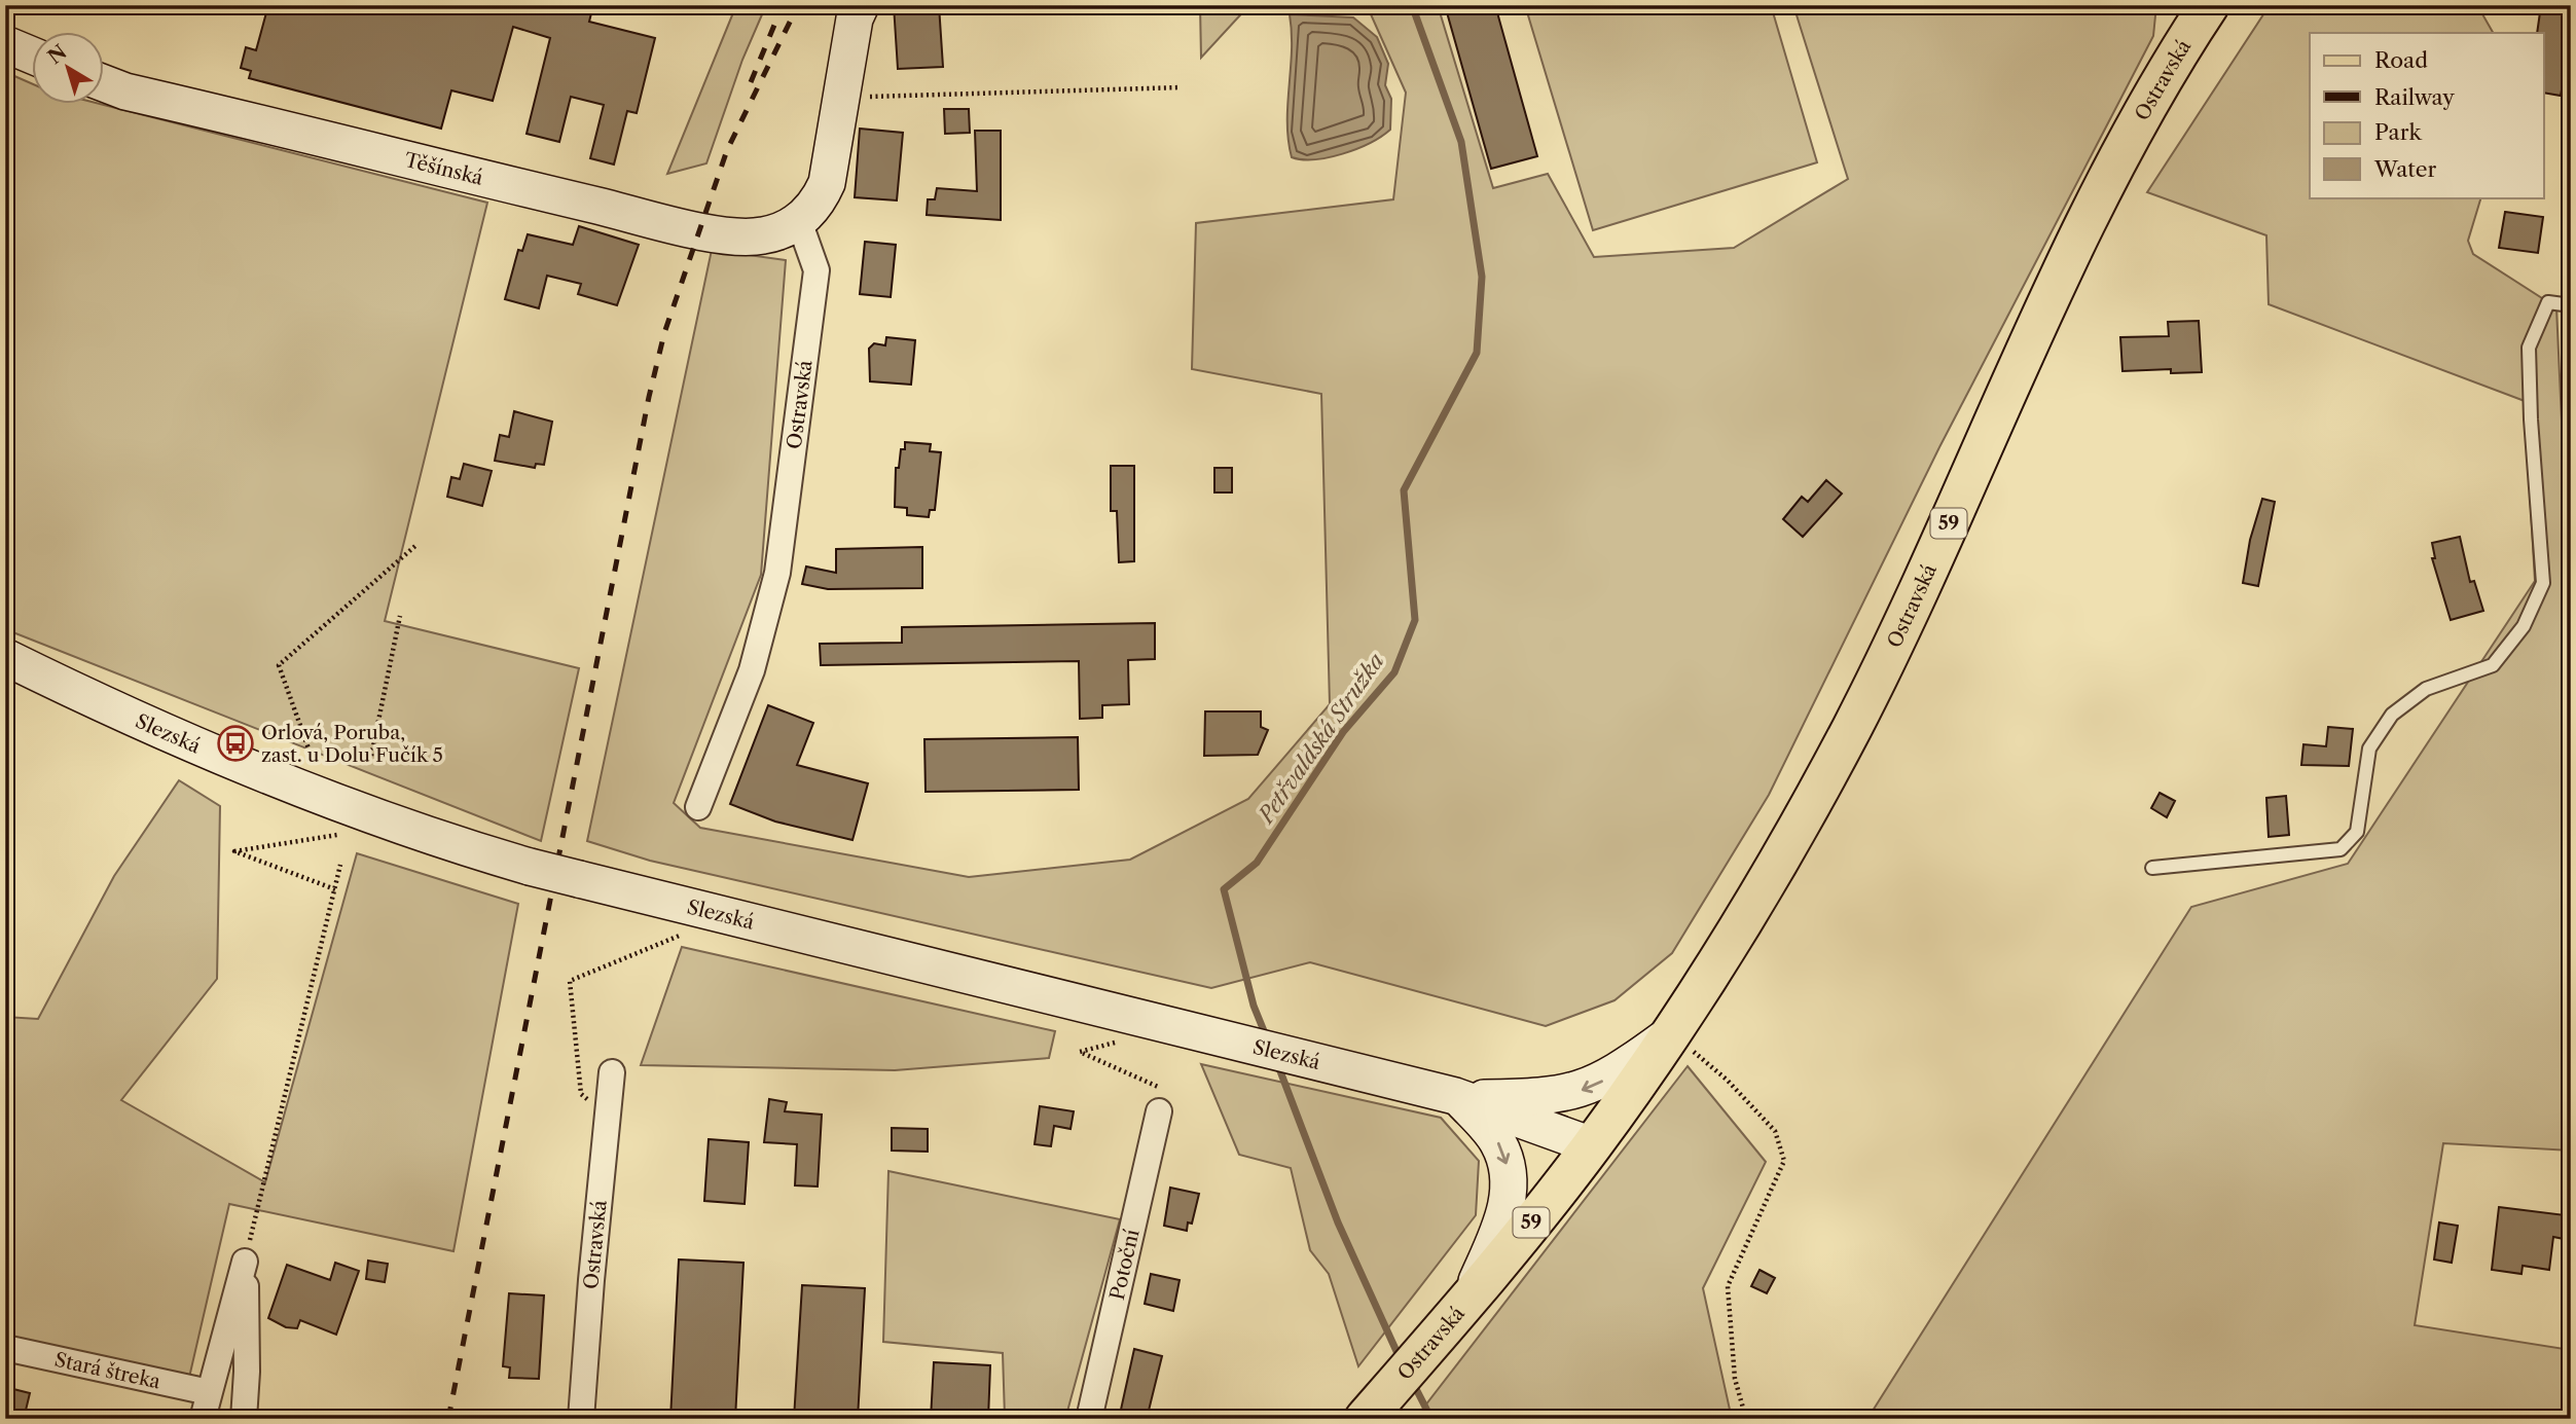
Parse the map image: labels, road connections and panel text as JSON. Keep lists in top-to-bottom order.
{
  "streets": {
    "main road": [
      "Ostravská",
      "Těšínská",
      "59",
      "Slezská"
    ],
    "street": ["Potoční", "Stará štreka"]
  },
  "crossings": [
    ["Ostravská", "Těšínská"],
    ["Ostravská", "59"],
    ["Ostravská", "Slezská"],
    ["59", "Slezská"]
  ],
  "water": ["Petřvaldská Stružka"],
  "places": {
    "bus stop": ["Orlová, Poruba, zast. u Dolu Fučík 5"]
  },
  "legend": [
    "Road",
    "Railway",
    "Park",
    "Water"
  ],
  "north": "top left"
}
